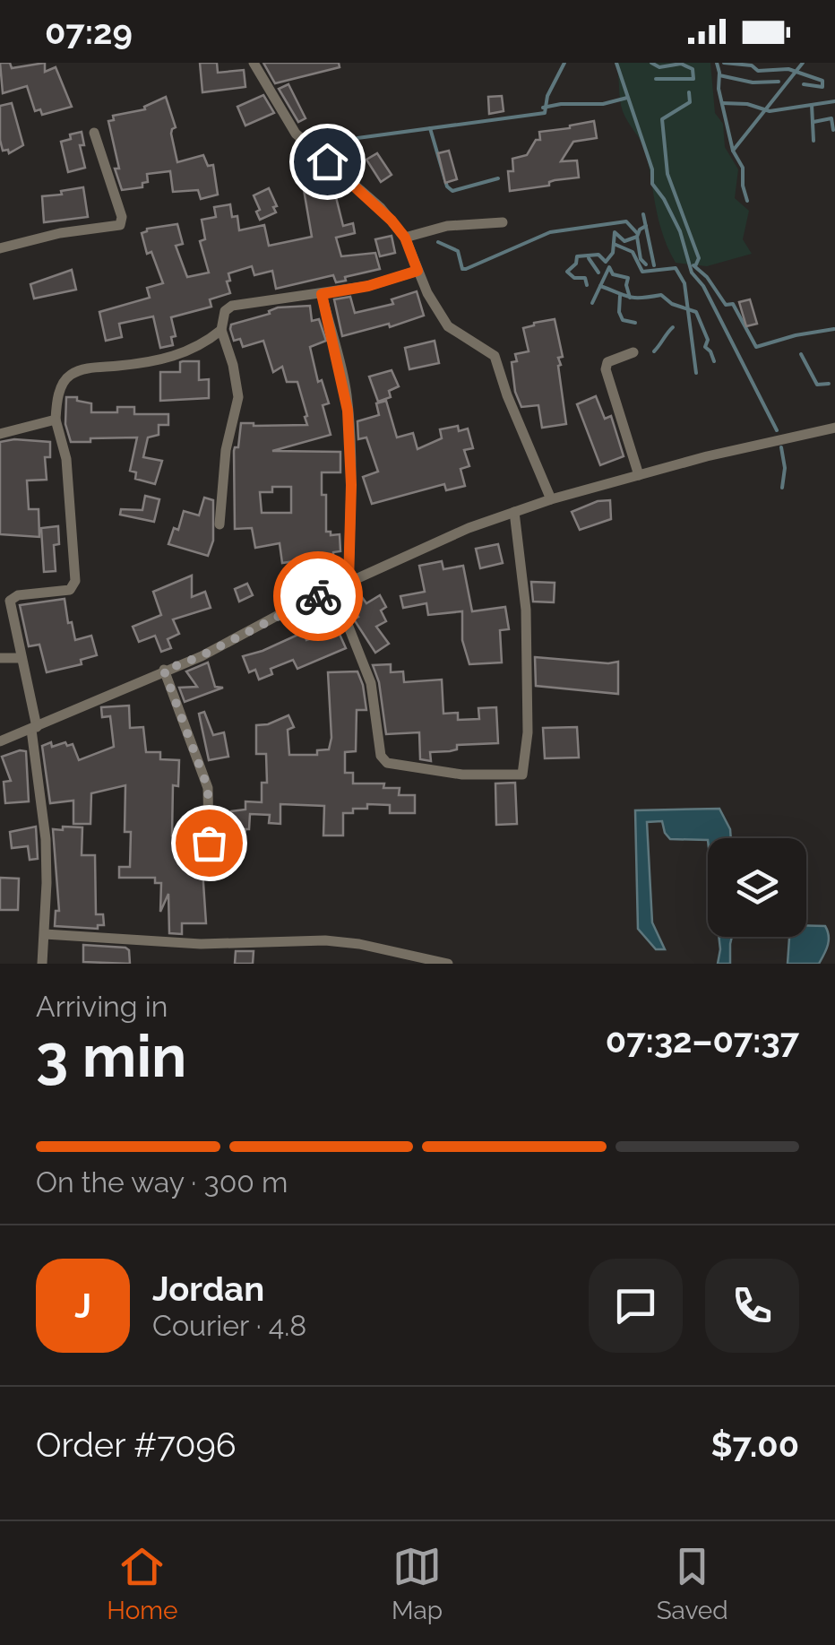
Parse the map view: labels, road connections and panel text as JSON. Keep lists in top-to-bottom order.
{
  "page": {
    "status": "07:29",
    "heading": ["3 min", "Arriving in", "07:32–07:37"],
    "panel": [
      "Jordan",
      "Courier · 4.8",
      "Order #7096",
      "$7.00"
    ],
    "bar": "On the way · 300 m",
    "round": "J",
    "tabs": ["Home", "Map", "Saved"]
  }
}
